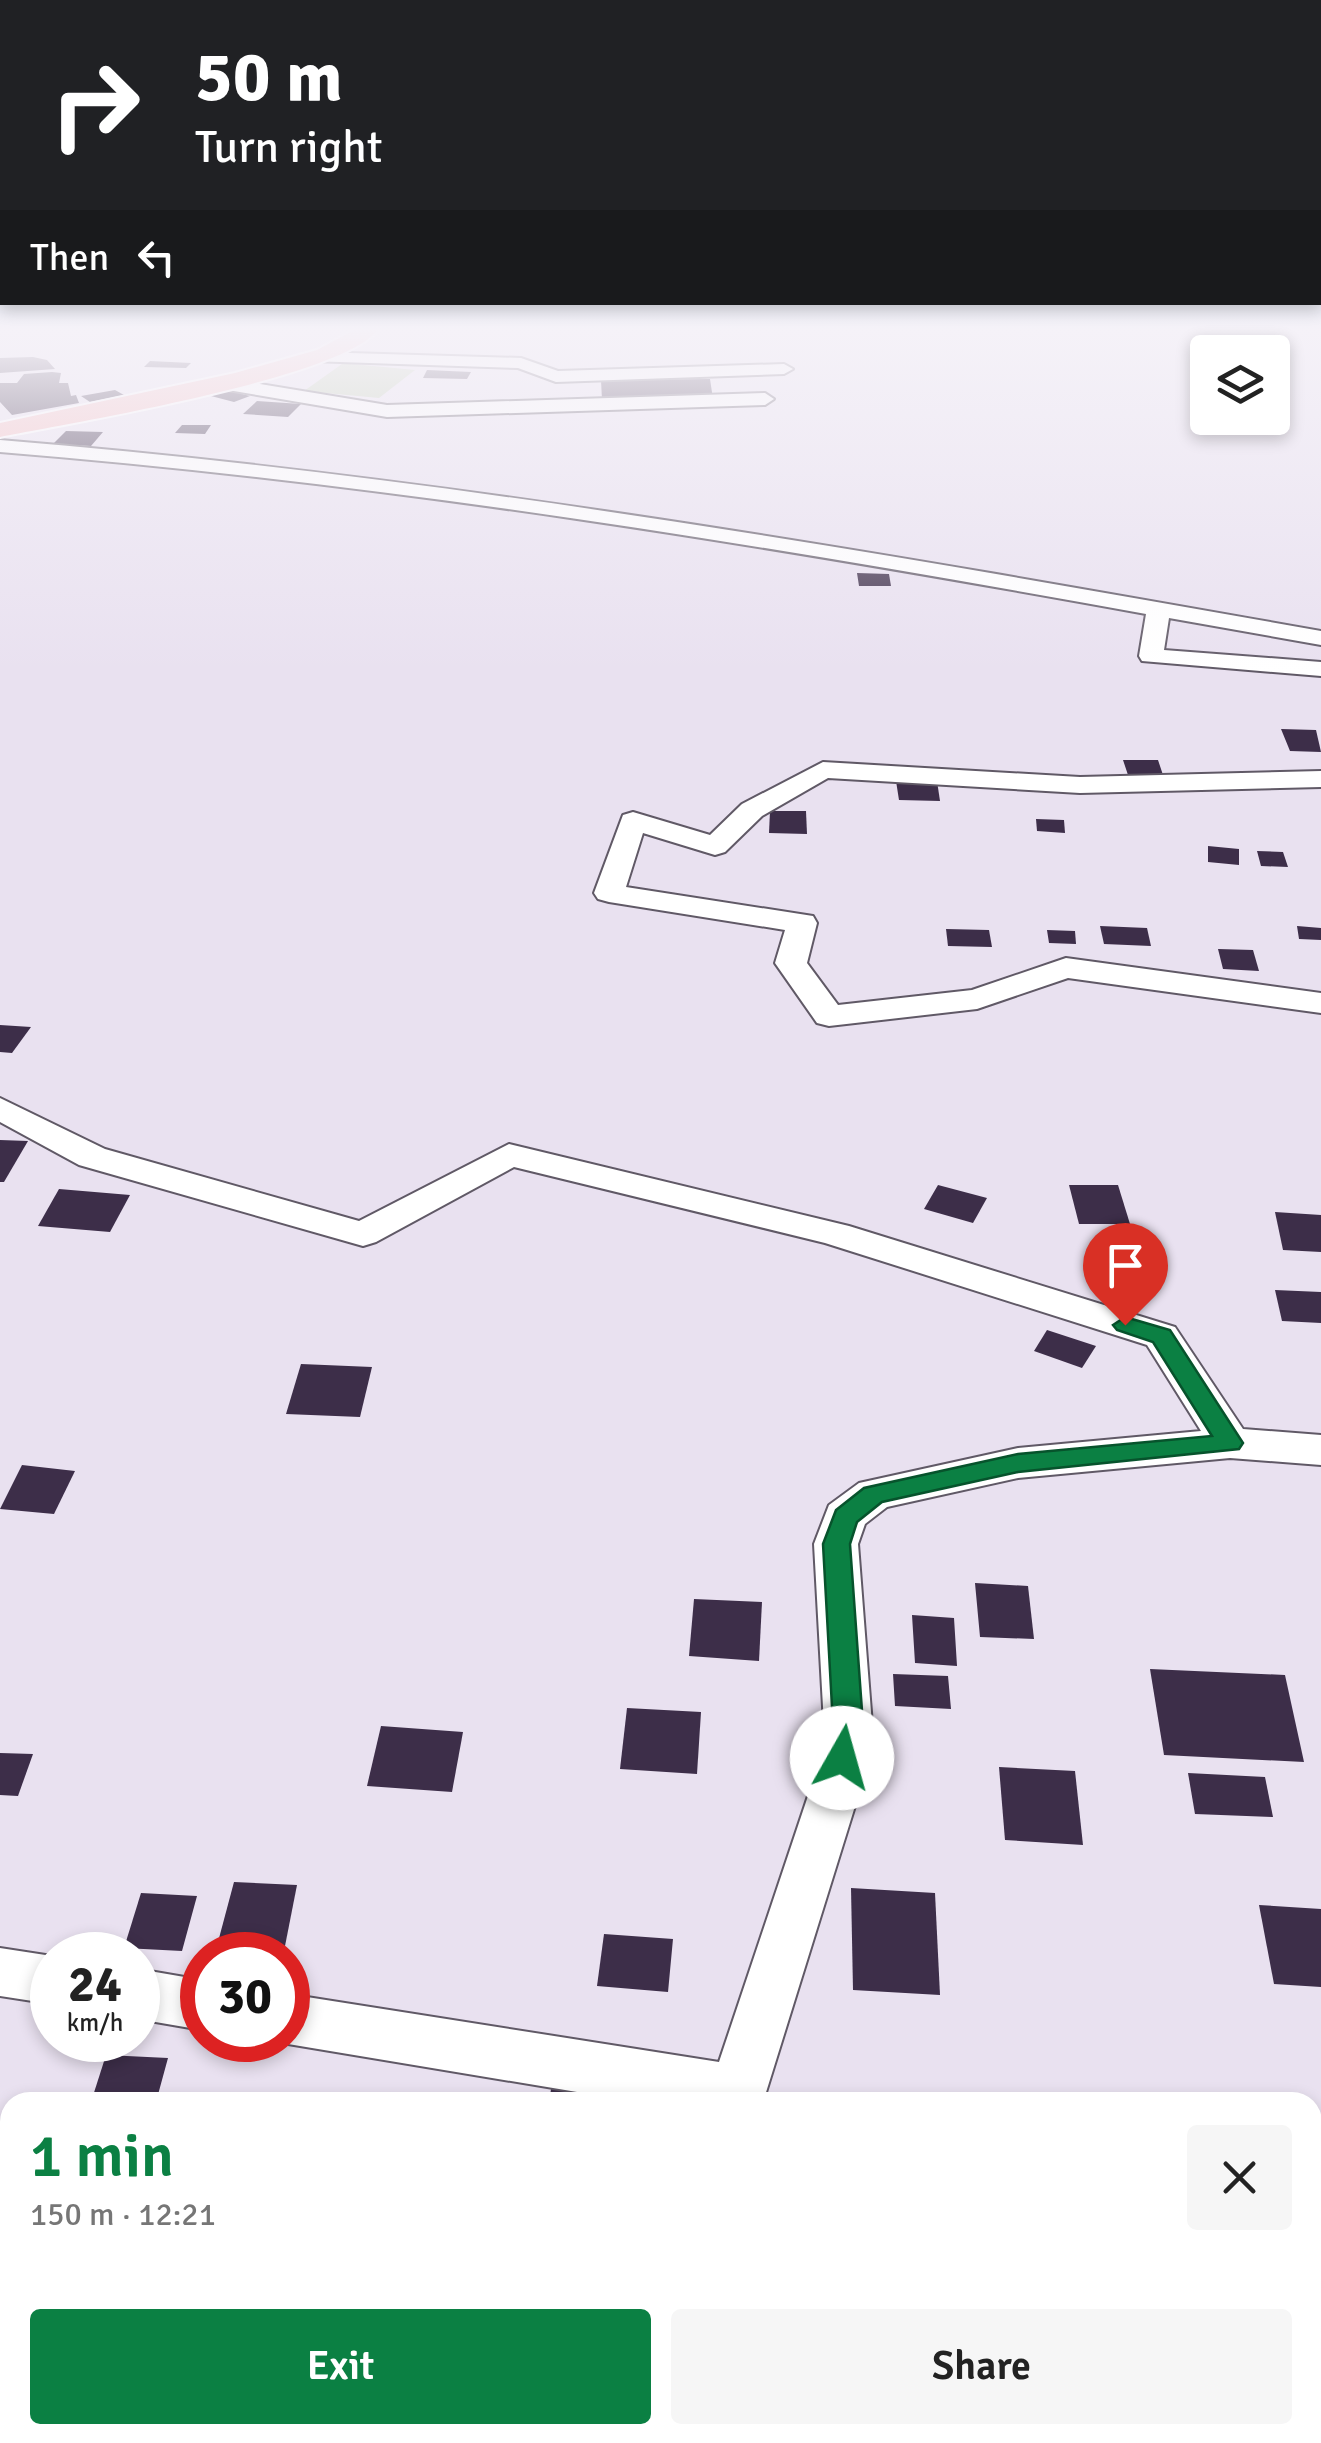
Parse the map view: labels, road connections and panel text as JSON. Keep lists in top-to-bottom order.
{
  "page": {
    "turn": ["50 m", "Turn right"],
    "then": "Then",
    "speed": "24 km/h",
    "limit": "30",
    "heading": ["1 min", "150 m · 12:21"],
    "buttons": ["Exit", "Share"]
  }
}
